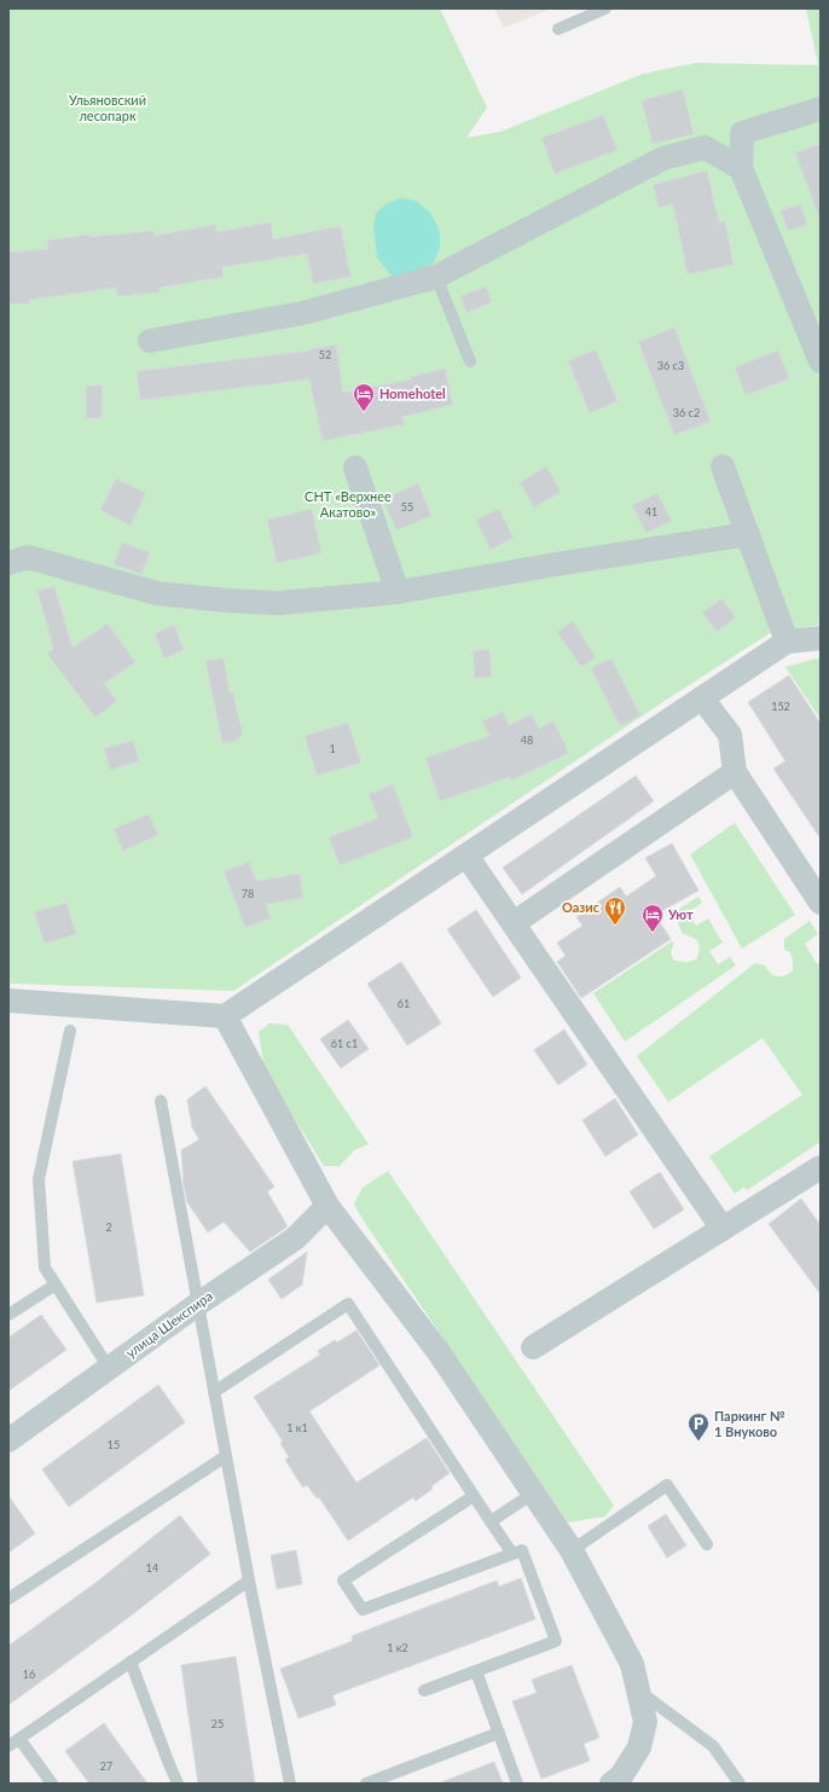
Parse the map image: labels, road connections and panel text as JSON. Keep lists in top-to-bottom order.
{
  "streets": {
    "street": ["улица Шекспира"]
  },
  "parks": ["Ульяновский лесопарк", "СНТ «Верхнее Акатово»"],
  "places": {
    "hotel": ["Homehotel", "Уют"],
    "restaurant": ["Оазис"],
    "parking": ["Паркинг № 1 Внуково"]
  },
  "house_numbers": [
    "52",
    "36 с3",
    "36 с2",
    "55",
    "41",
    "152",
    "48",
    "1",
    "78",
    "61",
    "61 с1",
    "2",
    "1 к1",
    "15",
    "14",
    "1 к2",
    "16",
    "25",
    "27"
  ]
}
